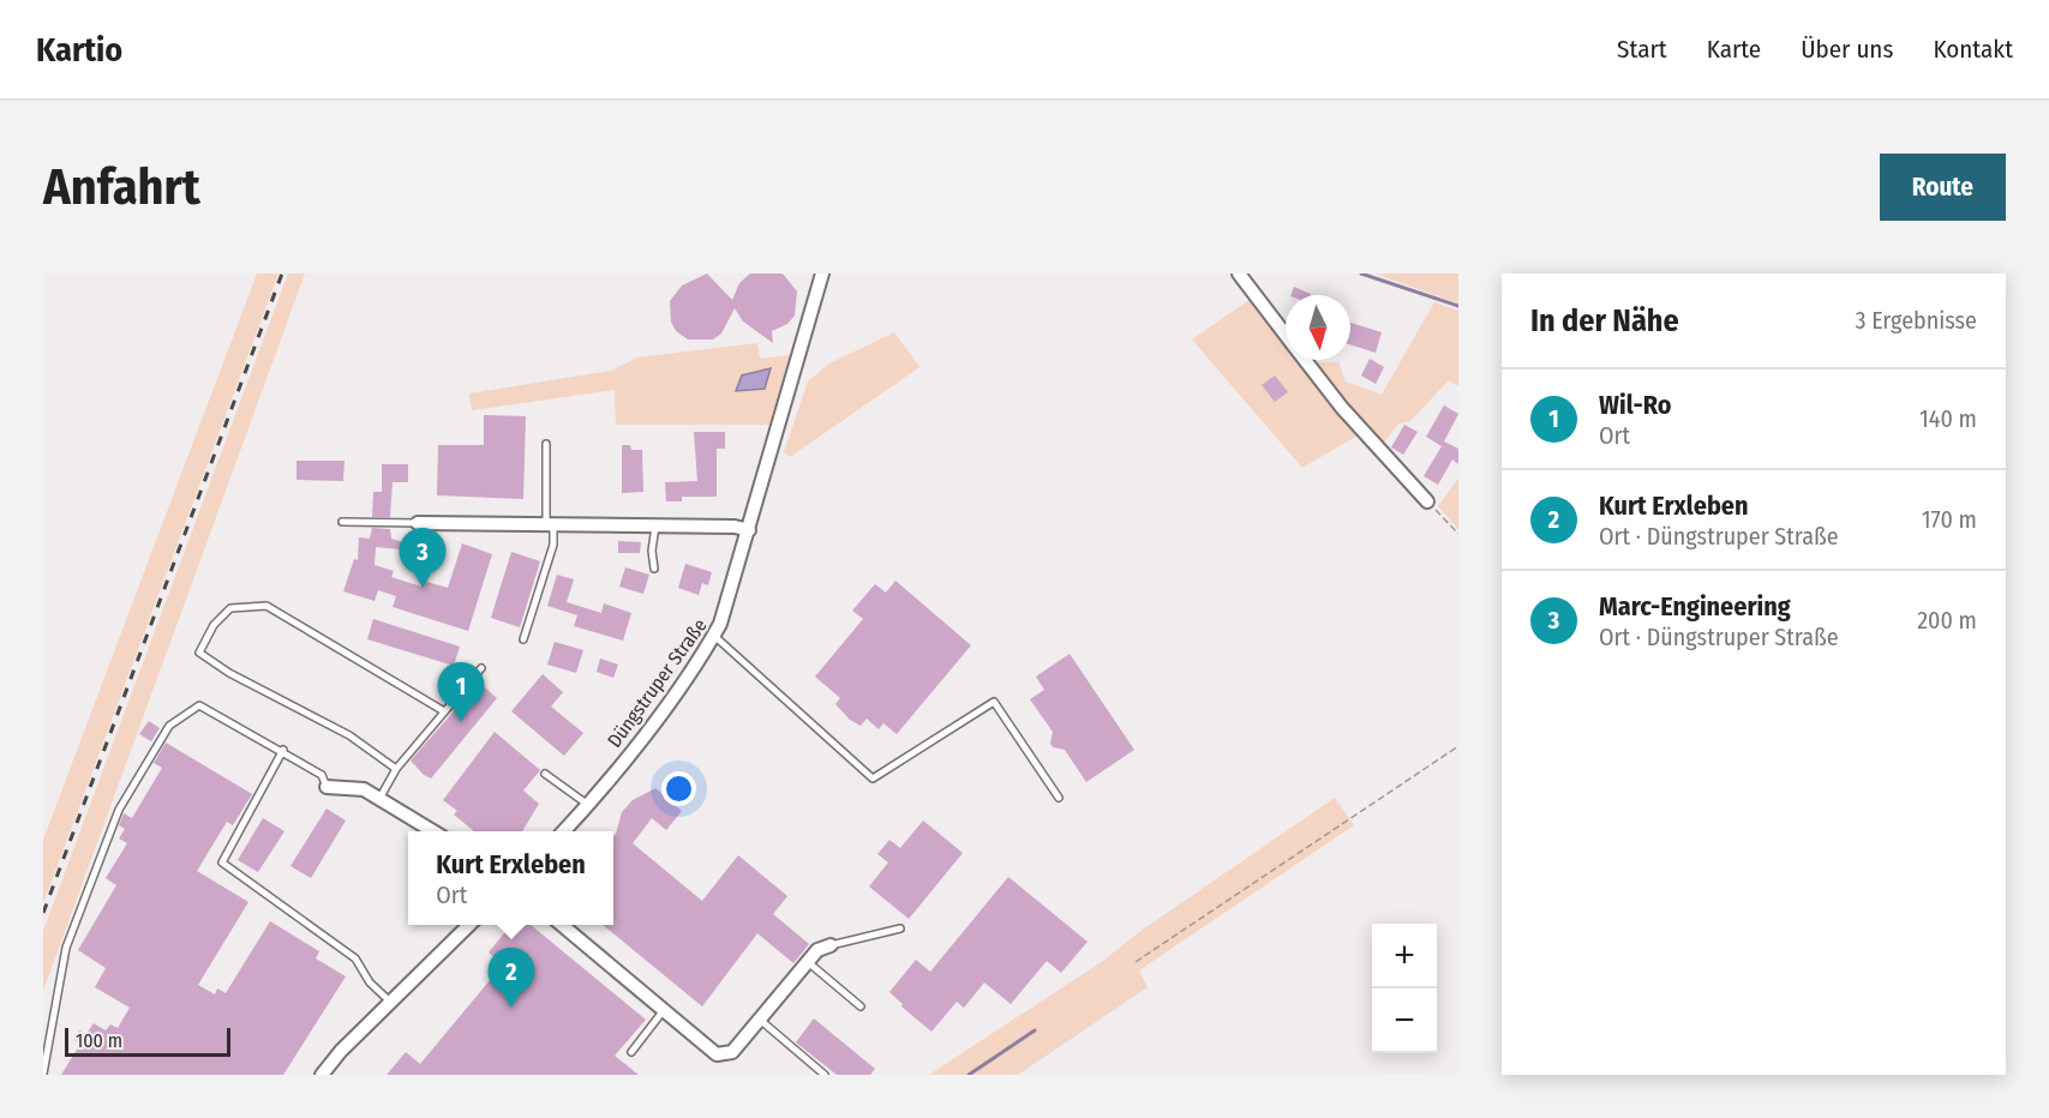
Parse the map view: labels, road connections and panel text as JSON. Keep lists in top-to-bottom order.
{
  "streets": {
    "street": ["Düngstruper Straße"]
  },
  "scale_bar": "100 m",
  "north": "bottom",
  "page": {
    "header": "Kartio",
    "nav": [
      "Start",
      "Karte",
      "Über uns",
      "Kontakt"
    ],
    "buttons": "Route",
    "title": "Anfahrt",
    "heading": ["In der Nähe", "3 Ergebnisse"],
    "list": [
      {
        "mark": "1",
        "name": "Wil-Ro",
        "note": "Ort",
        "value": "140 m"
      },
      {
        "mark": "2",
        "name": "Kurt Erxleben",
        "note": "Ort · Düngstruper Straße",
        "value": "170 m"
      },
      {
        "mark": "3",
        "name": "Marc-Engineering",
        "note": "Ort · Düngstruper Straße",
        "value": "200 m"
      }
    ],
    "pins": ["3", "1", "2"],
    "popup": ["Kurt Erxleben", "Ort"],
    "map_buttons": ["+", "−"],
    "scale": "100 m"
  }
}
